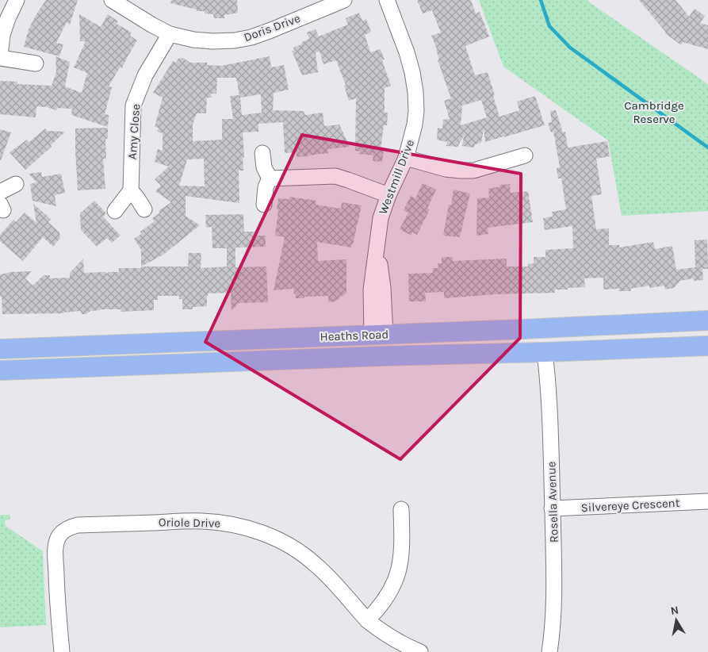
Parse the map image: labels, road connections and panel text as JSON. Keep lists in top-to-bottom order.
{
  "streets": {
    "main road": ["Heaths Road"],
    "street": [
      "Doris Drive",
      "Amy Close",
      "Westmill Drive",
      "Rosella Avenue",
      "Silvereye Crescent",
      "Oriole Drive"
    ]
  },
  "crossings": [
    ["Doris Drive", "Amy Close"],
    ["Westmill Drive", "Heaths Road"],
    ["Heaths Road", "Rosella Avenue"],
    ["Rosella Avenue", "Silvereye Crescent"]
  ],
  "parks": ["Cambridge Reserve"],
  "north": "top"
}
